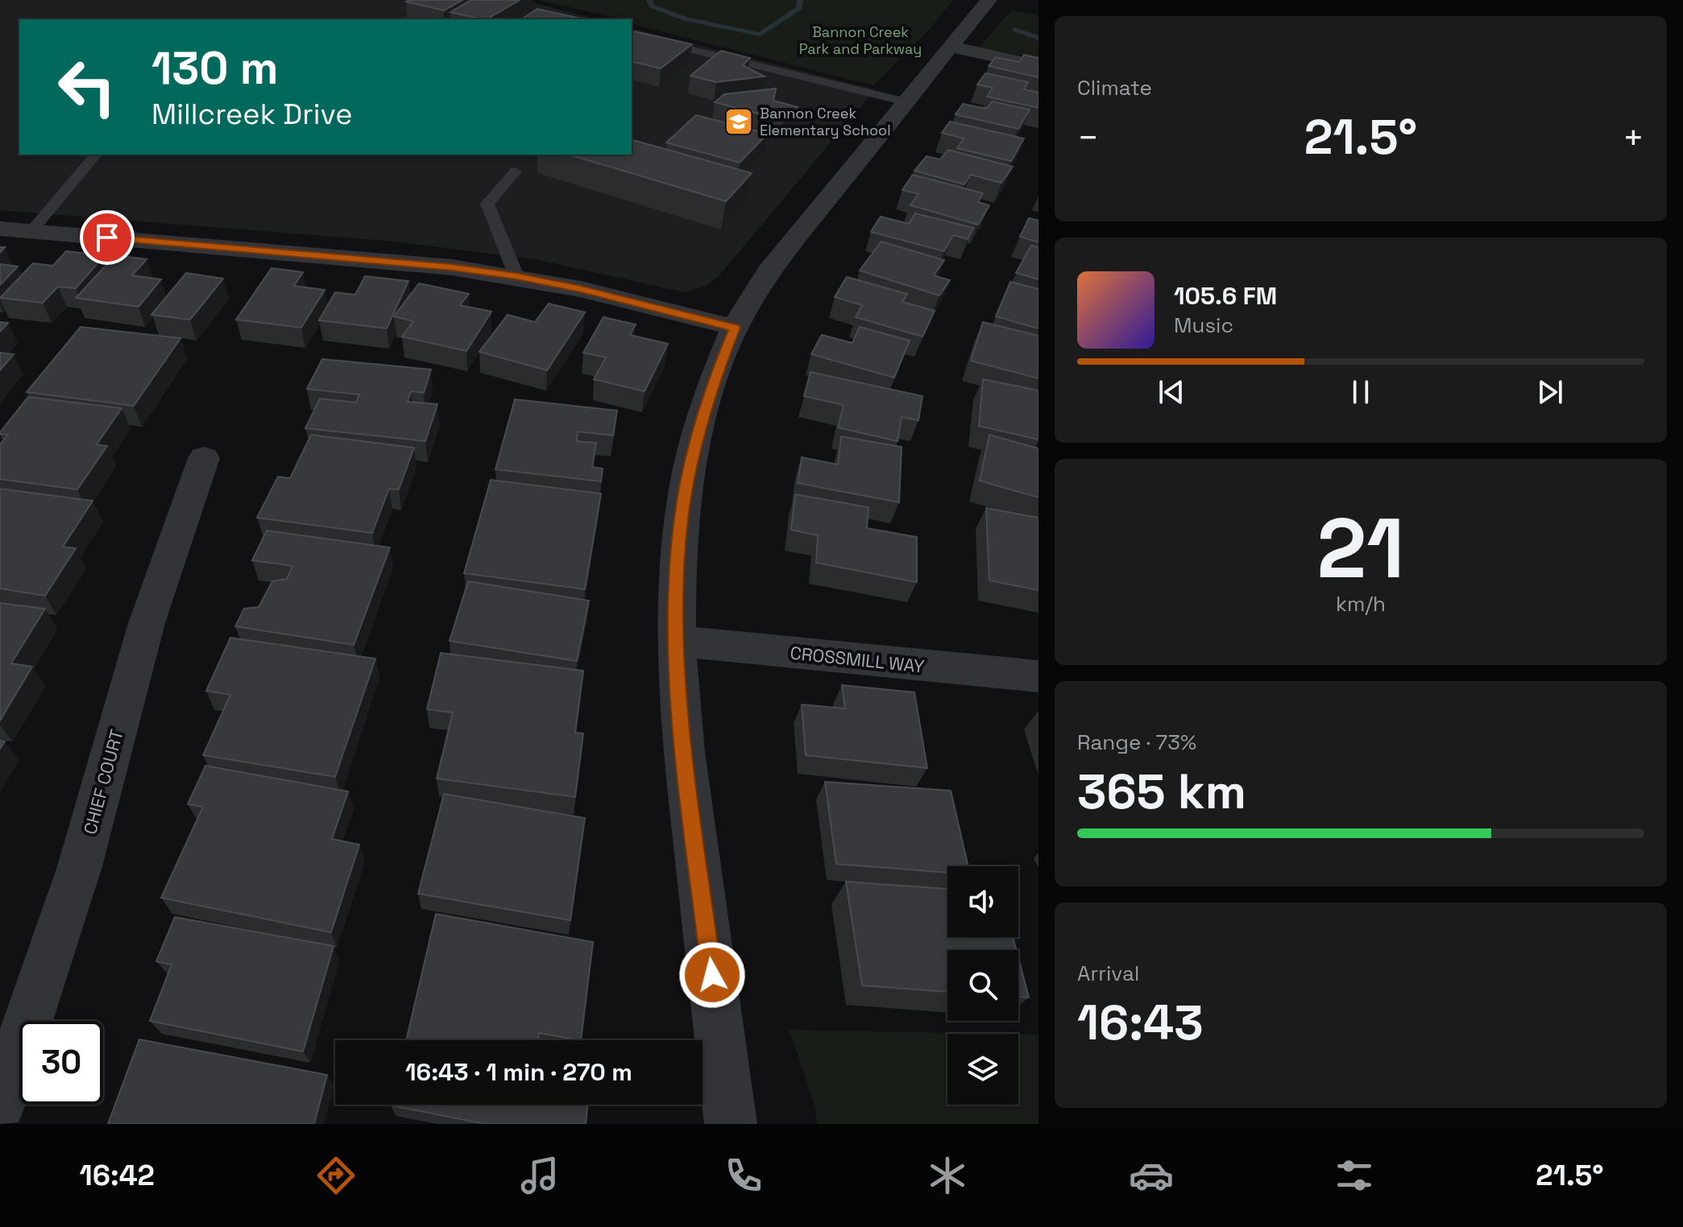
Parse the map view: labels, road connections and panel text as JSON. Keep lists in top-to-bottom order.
{
  "streets": {
    "street": ["CROSSMILL WAY", "CHIEF COURT"]
  },
  "parks": ["Bannon Creek Park and Parkway"],
  "places": {
    "school or university": ["Bannon Creek Elementary School"]
  },
  "page": {
    "tile": [
      "Climate",
      ["21", "km/h"],
      ["Range · 73%", "365 km"],
      ["Arrival", "16:43"]
    ],
    "turn": ["130 m", "Millcreek Drive"],
    "heat": ["−", "21.5°", "+"],
    "song": ["105.6 FM", "Music"],
    "limit": "30",
    "trip": "16:43 · 1 min · 270 m",
    "tabs": ["16:42", "21.5°"]
  }
}
